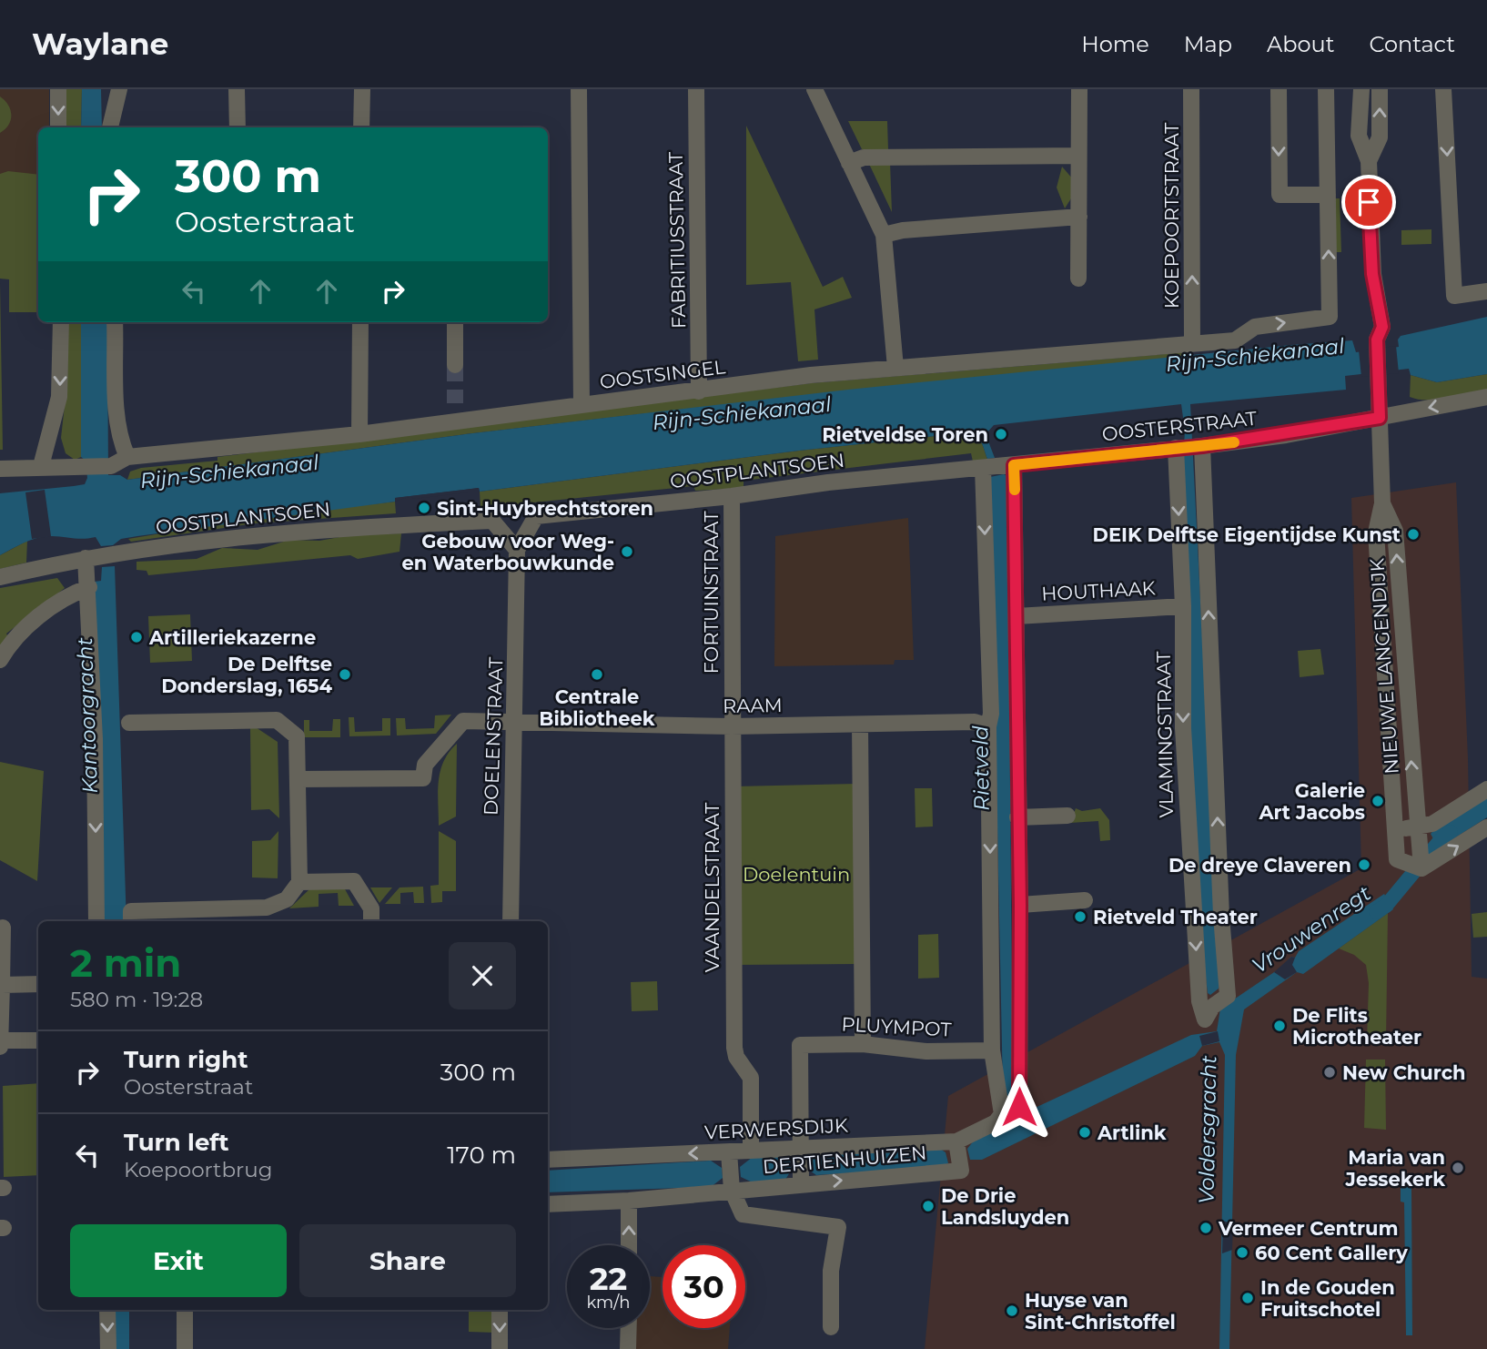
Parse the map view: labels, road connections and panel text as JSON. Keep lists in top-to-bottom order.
{
  "streets": {
    "street": [
      "KOEPOORTSTRAAT",
      "FABRITIUSSTRAAT",
      "OOSTSINGEL",
      "OOSTERSTRAAT",
      "OOSTPLANTSOEN",
      "HOUTHAAK",
      "FORTUINSTRAAT",
      "NIEUWE LANGENDIJK",
      "RAAM",
      "VLAMINGSTRAAT",
      "DOELENSTRAAT",
      "VAANDELSTRAAT",
      "PLUYMPOT",
      "VERWERSDIJK",
      "DERTIENHUIZEN"
    ]
  },
  "crossings": [
    ["KOEPOORTSTRAAT", "OOSTSINGEL"],
    ["FABRITIUSSTRAAT", "OOSTSINGEL"],
    ["OOSTERSTRAAT", "OOSTPLANTSOEN"],
    ["OOSTERSTRAAT", "NIEUWE LANGENDIJK"],
    ["OOSTERSTRAAT", "VLAMINGSTRAAT"],
    ["OOSTPLANTSOEN", "FORTUINSTRAAT"],
    ["OOSTPLANTSOEN", "DOELENSTRAAT"],
    ["HOUTHAAK", "VLAMINGSTRAAT"],
    ["FORTUINSTRAAT", "RAAM"],
    ["FORTUINSTRAAT", "VAANDELSTRAAT"],
    ["RAAM", "DOELENSTRAAT"],
    ["RAAM", "VAANDELSTRAAT"],
    ["VAANDELSTRAAT", "VERWERSDIJK"],
    ["PLUYMPOT", "VERWERSDIJK"],
    ["VERWERSDIJK", "DERTIENHUIZEN"]
  ],
  "one_way": ["DERTIENHUIZEN"],
  "water": [
    "Rijn-Schiekanaal",
    "Kantoorgracht",
    "Rietveld",
    "Vrouwenregt",
    "Voldersgracht"
  ],
  "parks": ["Doelentuin"],
  "places": [
    "Rietveldse Toren",
    "Sint-Huybrechtstoren",
    "DEIK Delftse Eigentijdse Kunst",
    "Gebouw voor Weg- en Waterbouwkunde",
    "Artilleriekazerne",
    "De Delftse Donderslag, 1654",
    "Centrale Bibliotheek",
    "Galerie Art Jacobs",
    "De dreye Claveren",
    "Rietveld Theater",
    "De Flits Microtheater",
    "New Church",
    "Artlink",
    "Maria van Jessekerk",
    "De Drie Landsluyden",
    "Vermeer Centrum",
    "60 Cent Gallery",
    "In de Gouden Fruitschotel",
    "Huyse van Sint-Christoffel"
  ],
  "page": {
    "header": "Waylane",
    "nav": [
      "Home",
      "Map",
      "About",
      "Contact"
    ],
    "turn": ["300 m", "Oosterstraat"],
    "heading": ["2 min", "580 m · 19:28"],
    "list": [
      {
        "name": "Turn right",
        "note": "Oosterstraat",
        "value": "300 m"
      },
      {
        "name": "Turn left",
        "note": "Koepoortbrug",
        "value": "170 m"
      }
    ],
    "buttons": ["Exit", "Share"],
    "speed": "22 km/h",
    "limit": "30"
  }
}
